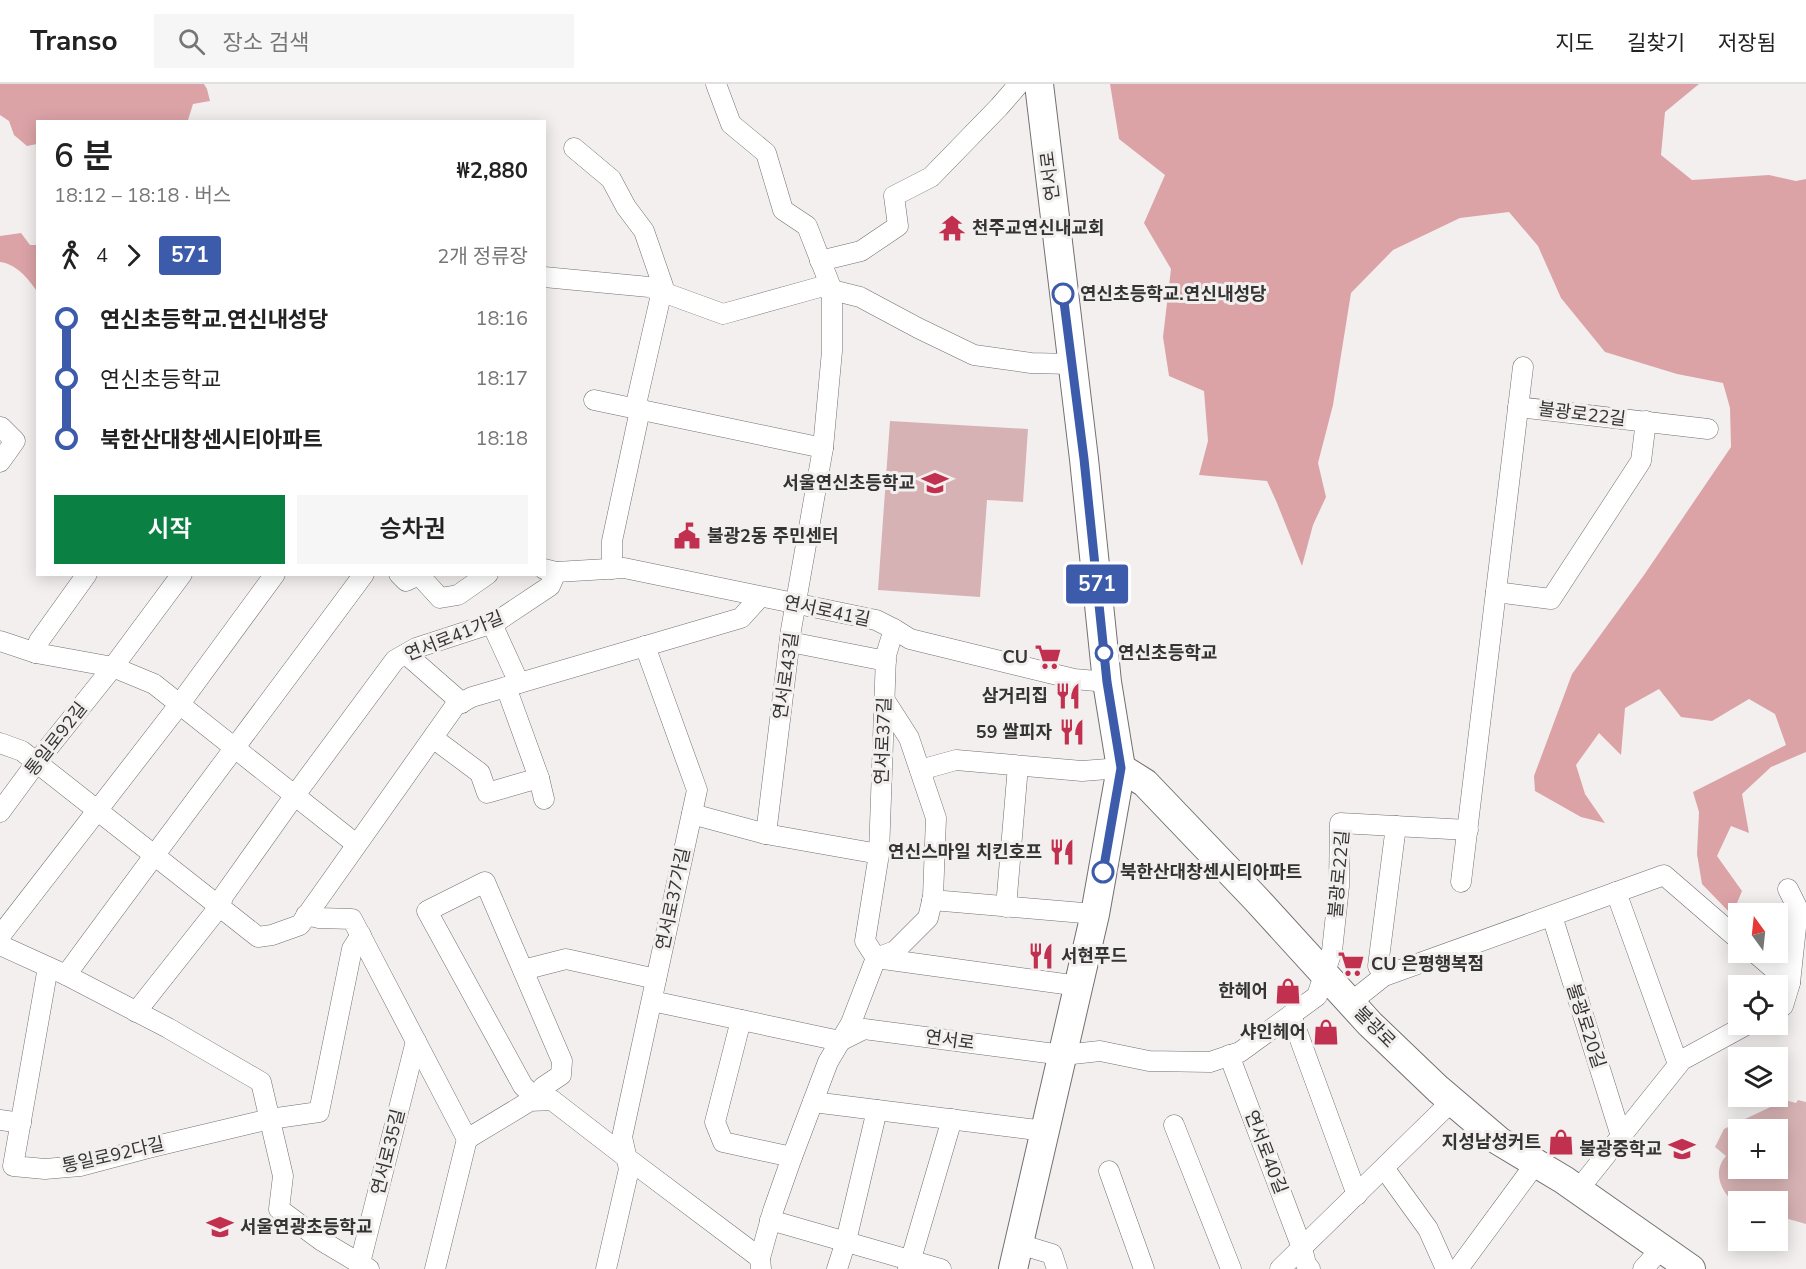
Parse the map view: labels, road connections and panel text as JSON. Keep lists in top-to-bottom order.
{
  "streets": {
    "main road": ["연서로", "불광로"],
    "street": [
      "불광로22길",
      "연서로41길",
      "연서로41가길",
      "연서로43길",
      "통일로92길",
      "연서로37길",
      "연서로37가길",
      "불광로20길",
      "연서로35길",
      "연서로40길",
      "통일로92다길"
    ]
  },
  "crossings": [
    ["연서로", "불광로22길"],
    ["연서로", "연서로41길"],
    ["연서로", "불광로"],
    ["연서로", "연서로40길"],
    ["불광로22길", "불광로"],
    ["연서로41길", "연서로41가길"],
    ["연서로41길", "연서로43길"],
    ["연서로41길", "연서로37길"],
    ["연서로35길", "통일로92다길"]
  ],
  "places": {
    "temple": ["천주교연신내교회"],
    "other": ["연신초등학교.연신내성당", "연신초등학교", "북한산대창센시티아파트"],
    "school or university": ["서울연신초등학교", "불광중학교", "서울연광초등학교"],
    "public building": ["불광2동 주민센터"],
    "supermarket": ["CU", "CU 은평행복점"],
    "restaurant": [
      "삼거리집",
      "59 쌀피자",
      "연신스마일 치킨호프",
      "서현푸드"
    ],
    "shop": ["한헤어", "샤인헤어", "지성남성커트"]
  },
  "lines": ["bus line 571"],
  "north": "top",
  "page": {
    "header": "Transo",
    "search": "장소 검색",
    "nav": ["지도", "길찾기", "저장됨"],
    "on_map": "571",
    "heading": ["6 분", "18:12 – 18:18 · 버스", "₩2,880"],
    "legs": ["4", "571", "2개 정류장"],
    "list": [
      {
        "name": "연신초등학교.연신내성당",
        "value": "18:16"
      },
      {
        "name": "연신초등학교",
        "value": "18:17"
      },
      {
        "name": "북한산대창센시티아파트",
        "value": "18:18"
      }
    ],
    "buttons": ["시작", "승차권"],
    "map_buttons": ["+", "−"]
  }
}
